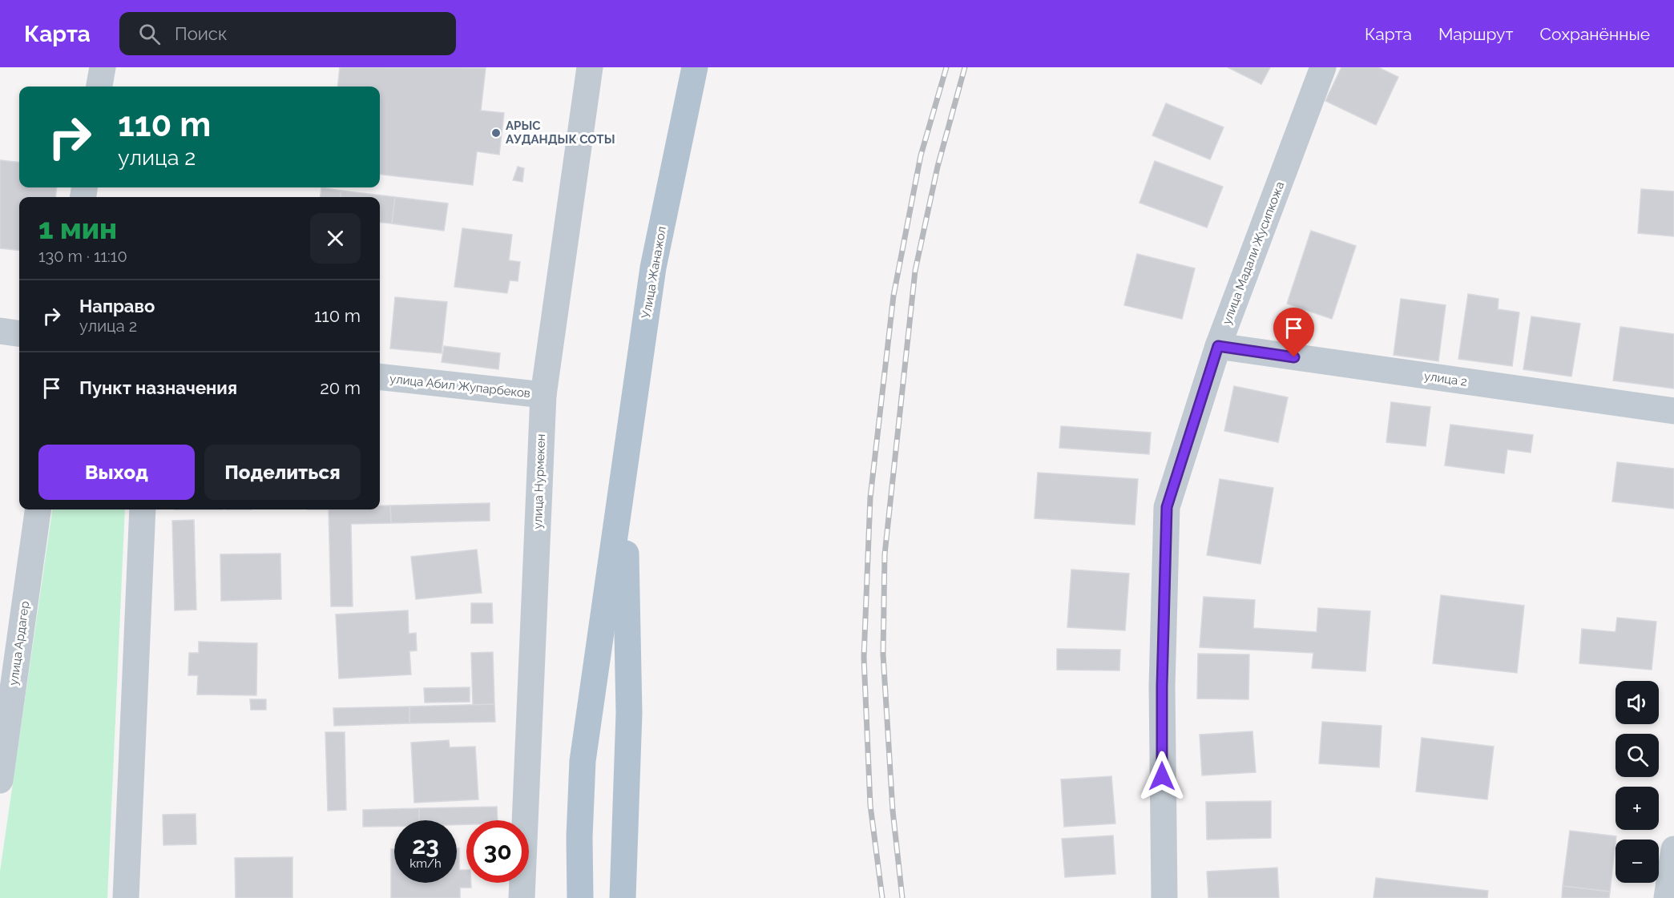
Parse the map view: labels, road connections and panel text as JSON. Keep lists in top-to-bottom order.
{
  "streets": {
    "main road": ["Улица Жанажол"],
    "street": [
      "улица Мадали Жусипкожа",
      "улица 2",
      "улица Абил Жупарбеков",
      "улица Нурмекен",
      "улица Ардагер"
    ]
  },
  "crossings": [
    ["улица Мадали Жусипкожа", "улица 2"],
    ["улица Абил Жупарбеков", "улица Нурмекен"]
  ],
  "places": ["АРЫС АУДАНДЫК СОТЫ"],
  "page": {
    "header": "Карта",
    "search": "Поиск",
    "nav": ["Карта", "Маршрут", "Сохранённые"],
    "turn": ["110 m", "улица 2"],
    "heading": ["1 мин", "130 m · 11:10"],
    "list": [
      {
        "name": "Направо",
        "note": "улица 2",
        "value": "110 m"
      },
      {
        "name": "Пункт назначения",
        "value": "20 m"
      }
    ],
    "buttons": ["Выход", "Поделиться"],
    "map_buttons": ["+", "−"],
    "speed": "23 km/h",
    "limit": "30"
  }
}
